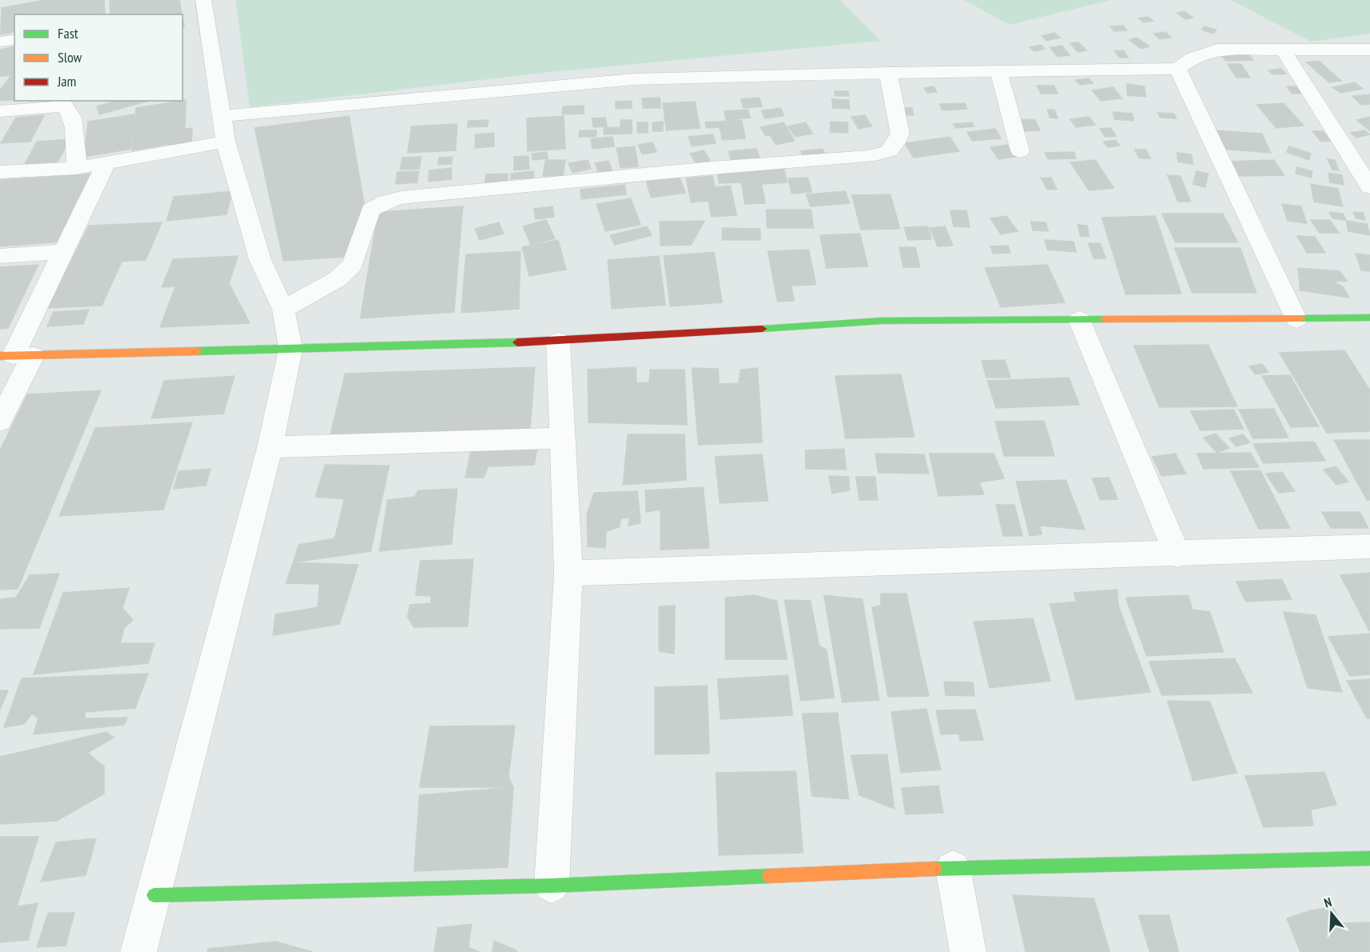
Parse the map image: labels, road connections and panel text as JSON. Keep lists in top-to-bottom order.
{
  "legend": ["Fast", "Slow", "Jam"],
  "north": "top"
}
